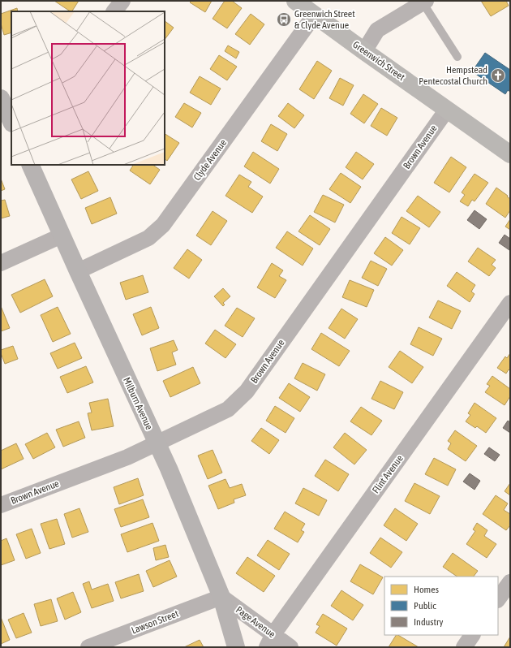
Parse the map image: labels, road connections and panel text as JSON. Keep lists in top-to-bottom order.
{
  "streets": {
    "main road": ["Greenwich Street"],
    "street": [
      "Brown Avenue",
      "Clyde Avenue",
      "Milburn Avenue",
      "Flint Avenue",
      "Lawson Street",
      "Page Avenue"
    ]
  },
  "crossings": [
    ["Greenwich Street", "Brown Avenue"],
    ["Greenwich Street", "Clyde Avenue"],
    ["Brown Avenue", "Milburn Avenue"],
    ["Clyde Avenue", "Milburn Avenue"],
    ["Milburn Avenue", "Lawson Street"],
    ["Milburn Avenue", "Page Avenue"],
    ["Flint Avenue", "Page Avenue"],
    ["Lawson Street", "Page Avenue"]
  ],
  "places": {
    "bus stop": ["Greenwich Street & Clyde Avenue"],
    "church": ["Hempstead Pentecostal Church"]
  },
  "legend": ["Homes", "Public", "Industry"]
}
